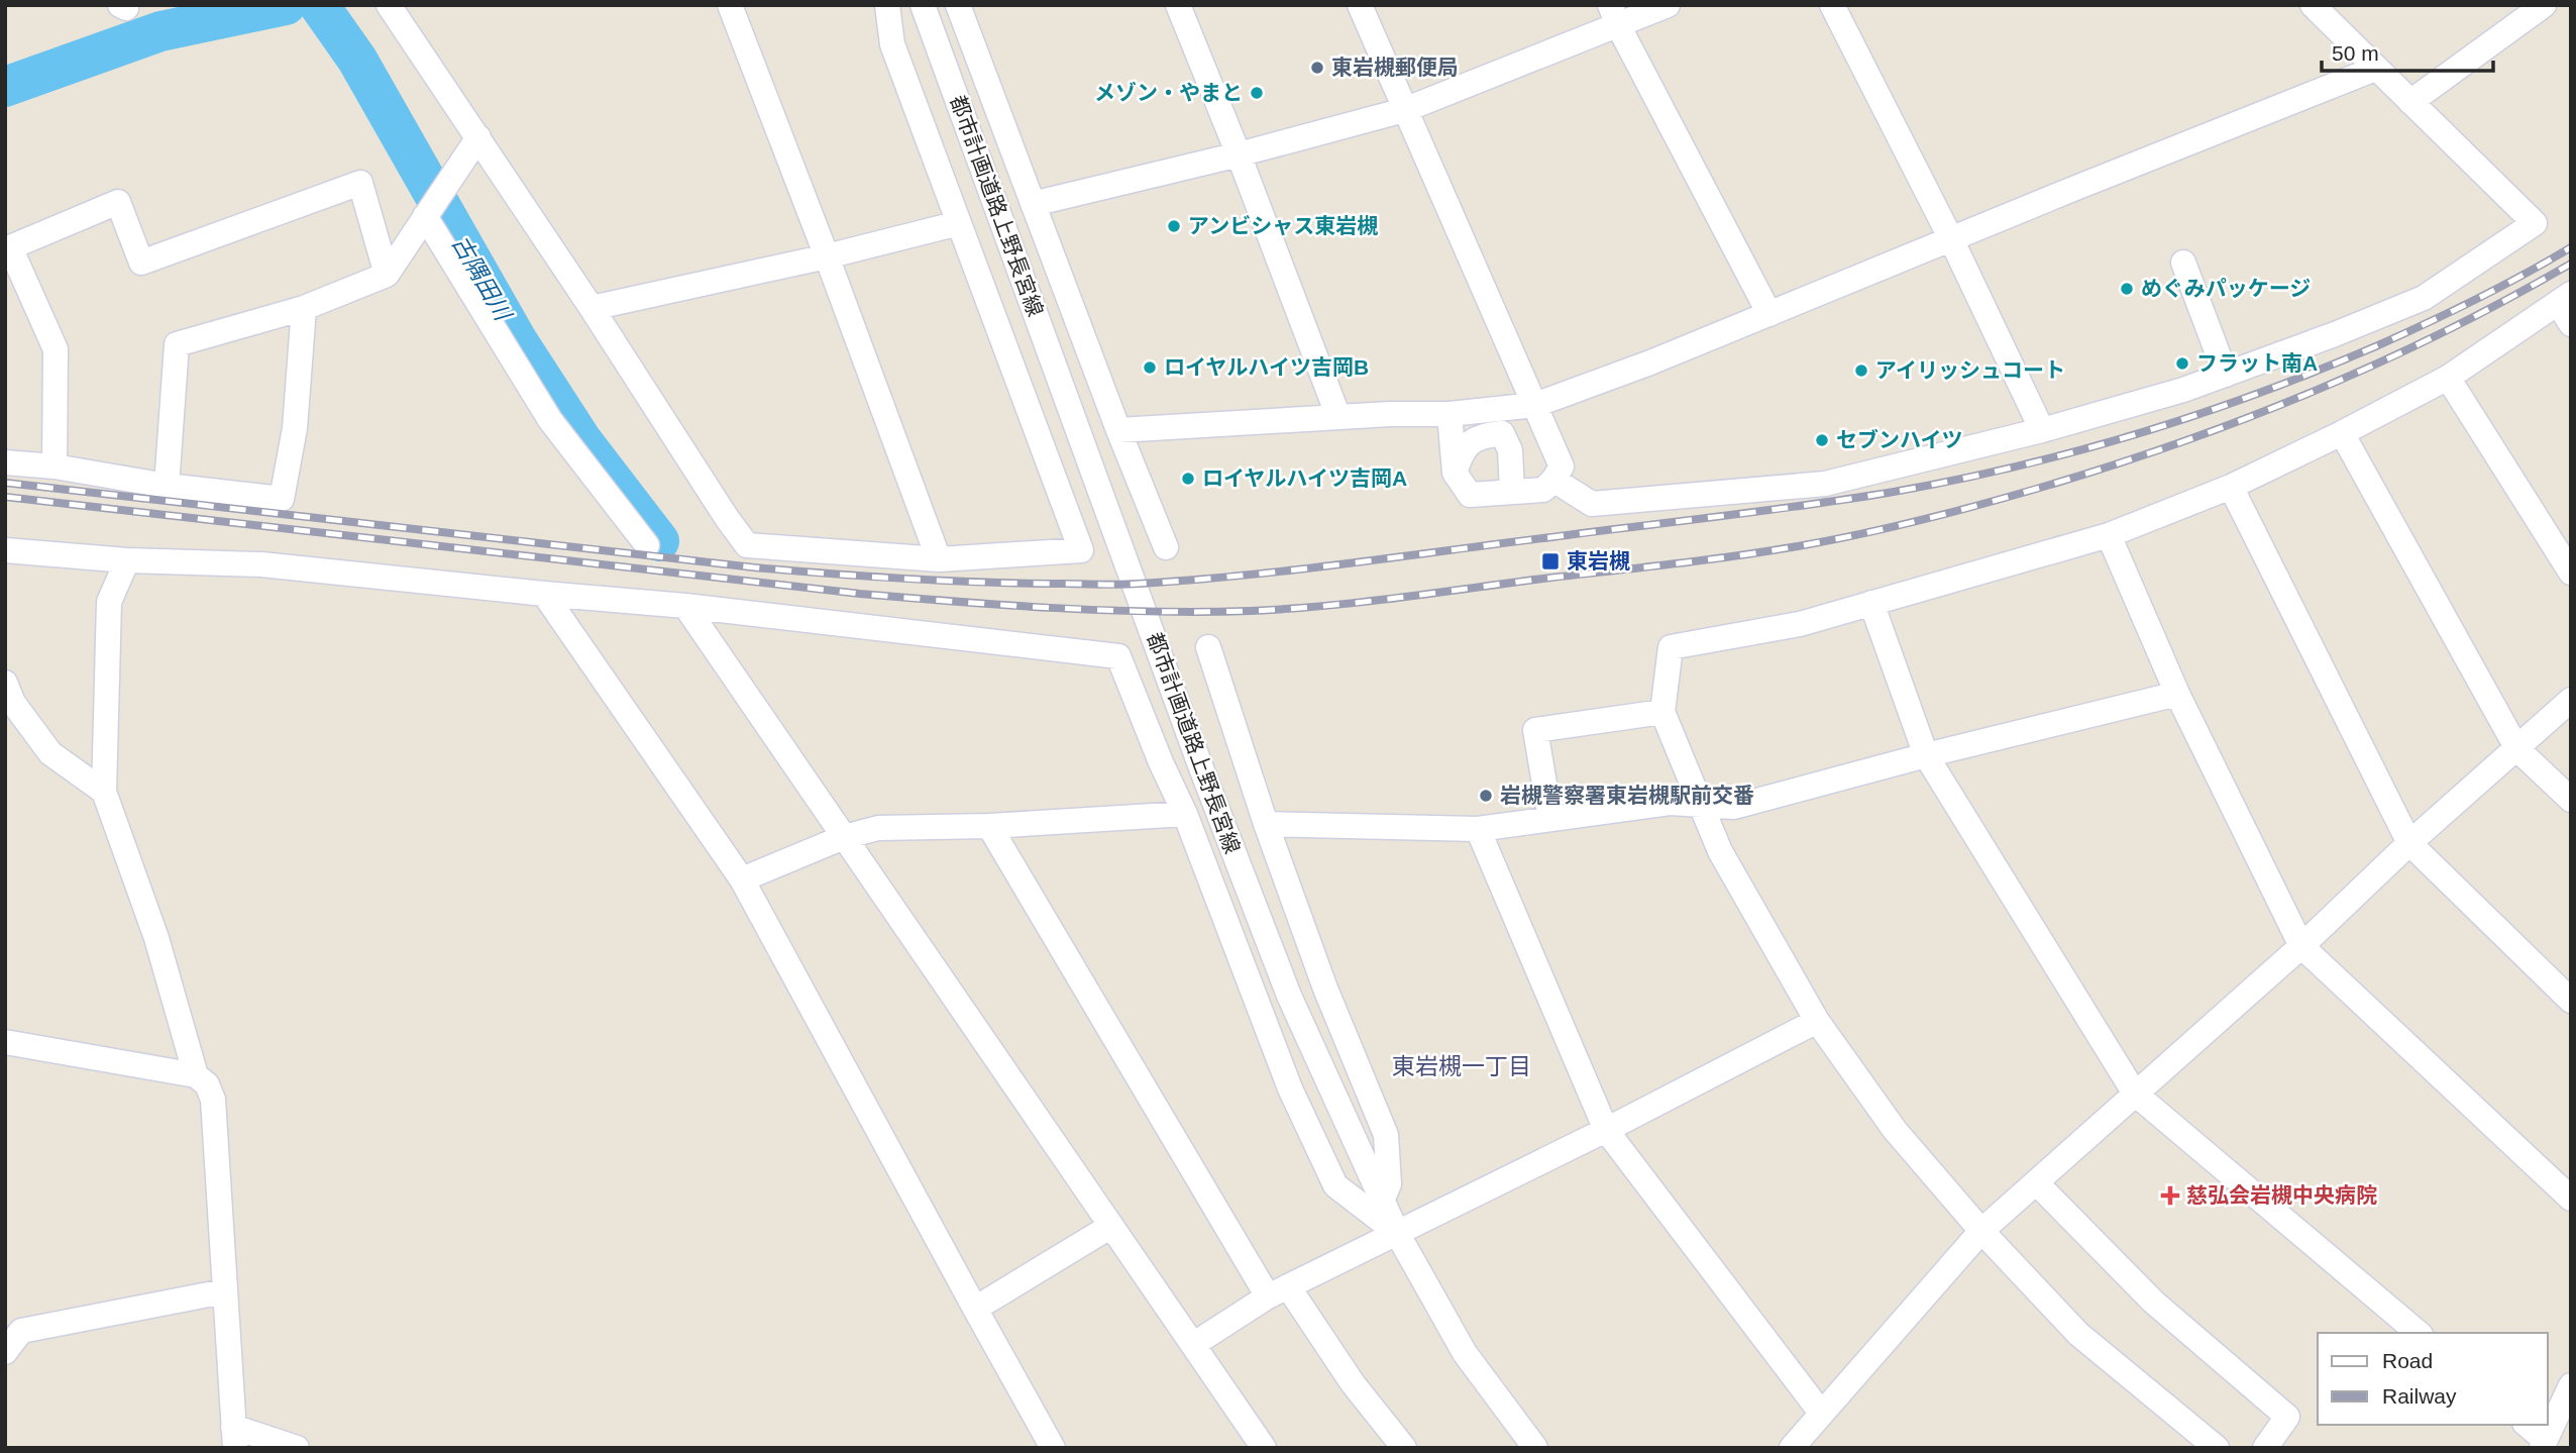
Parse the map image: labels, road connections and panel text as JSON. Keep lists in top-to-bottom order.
{
  "streets": {
    "street": ["都市計画道路上野長宮線"]
  },
  "districts": ["東岩槻一丁目"],
  "water": ["古隅田川"],
  "places": {
    "other": [
      "東岩槻郵便局",
      "メゾン・やまと",
      "アンビシャス東岩槻",
      "めぐみパッケージ",
      "フラット南A",
      "ロイヤルハイツ吉岡B",
      "アイリッシュコート",
      "セブンハイツ",
      "ロイヤルハイツ吉岡A",
      "岩槻警察署東岩槻駅前交番"
    ],
    "transit": ["東岩槻"],
    "health": ["慈弘会岩槻中央病院"]
  },
  "legend": ["Road", "Railway"],
  "scale_bar": "50 m"
}
